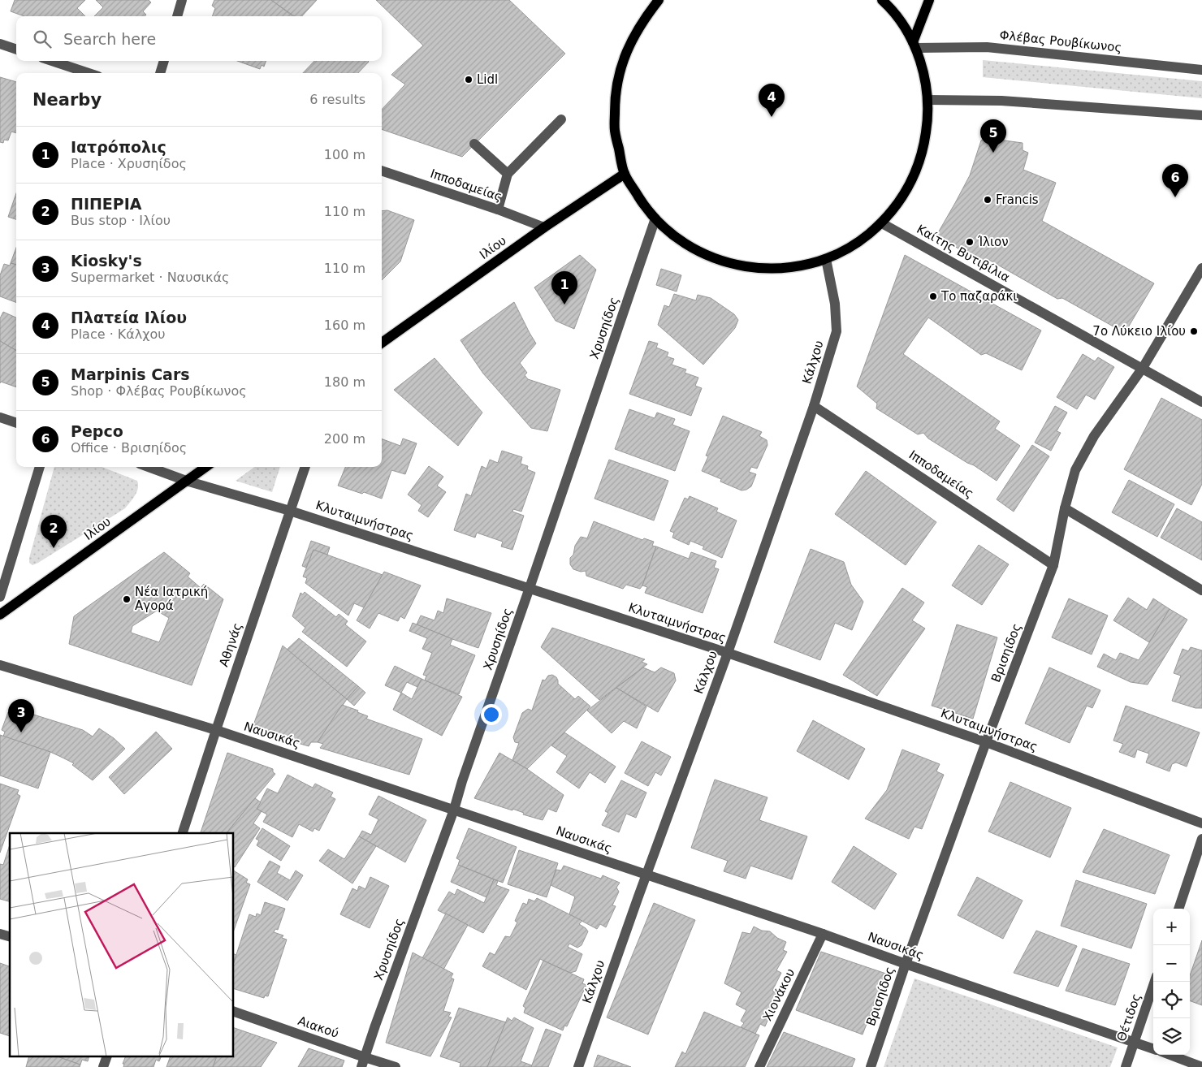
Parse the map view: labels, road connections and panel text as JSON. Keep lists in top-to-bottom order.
{
  "streets": {
    "main road": ["Ιλίου"],
    "street": [
      "Φλέβας Ρουβίκωνος",
      "Ιπποδαμείας",
      "Καίτης Βυτιβίλια",
      "Χρυσηίδος",
      "Κάλχου",
      "Κλυταιμνήστρας",
      "Αθηνάς",
      "Βρισηίδος",
      "Ναυσικάς",
      "Χιονάκου",
      "Θέτιδος",
      "Αιακού"
    ]
  },
  "crossings": [
    ["Ιπποδαμείας", "Ιλίου"],
    ["Ιπποδαμείας", "Κάλχου"],
    ["Ιπποδαμείας", "Βρισηίδος"],
    ["Ιλίου", "Κλυταιμνήστρας"],
    ["Καίτης Βυτιβίλια", "Βρισηίδος"],
    ["Χρυσηίδος", "Κλυταιμνήστρας"],
    ["Χρυσηίδος", "Ναυσικάς"],
    ["Χρυσηίδος", "Αιακού"],
    ["Κάλχου", "Κλυταιμνήστρας"],
    ["Κάλχου", "Ναυσικάς"],
    ["Κλυταιμνήστρας", "Αθηνάς"],
    ["Κλυταιμνήστρας", "Βρισηίδος"],
    ["Αθηνάς", "Ναυσικάς"],
    ["Βρισηίδος", "Ναυσικάς"],
    ["Ναυσικάς", "Χιονάκου"],
    ["Ναυσικάς", "Θέτιδος"]
  ],
  "places": [
    "Lidl",
    "Francis",
    "Ίλιον",
    "Το παζαράκι",
    "7ο Λύκειο Ιλίου",
    "Νέα Ιατρική Αγορά"
  ],
  "page": {
    "search": "Search here",
    "heading": ["Nearby", "6 results"],
    "pins": [
      "4",
      "5",
      "6",
      "1",
      "2",
      "3"
    ],
    "list": [
      {
        "mark": "1",
        "name": "Ιατρόπολις",
        "note": "Place · Χρυσηίδος",
        "value": "100 m"
      },
      {
        "mark": "2",
        "name": "ΠΙΠΕΡΙΑ",
        "note": "Bus stop · Ιλίου",
        "value": "110 m"
      },
      {
        "mark": "3",
        "name": "Kiosky's",
        "note": "Supermarket · Ναυσικάς",
        "value": "110 m"
      },
      {
        "mark": "4",
        "name": "Πλατεία Ιλίου",
        "note": "Place · Κάλχου",
        "value": "160 m"
      },
      {
        "mark": "5",
        "name": "Marpinis Cars",
        "note": "Shop · Φλέβας Ρουβίκωνος",
        "value": "180 m"
      },
      {
        "mark": "6",
        "name": "Pepco",
        "note": "Office · Βρισηίδος",
        "value": "200 m"
      }
    ],
    "map_buttons": ["+", "−"]
  }
}
